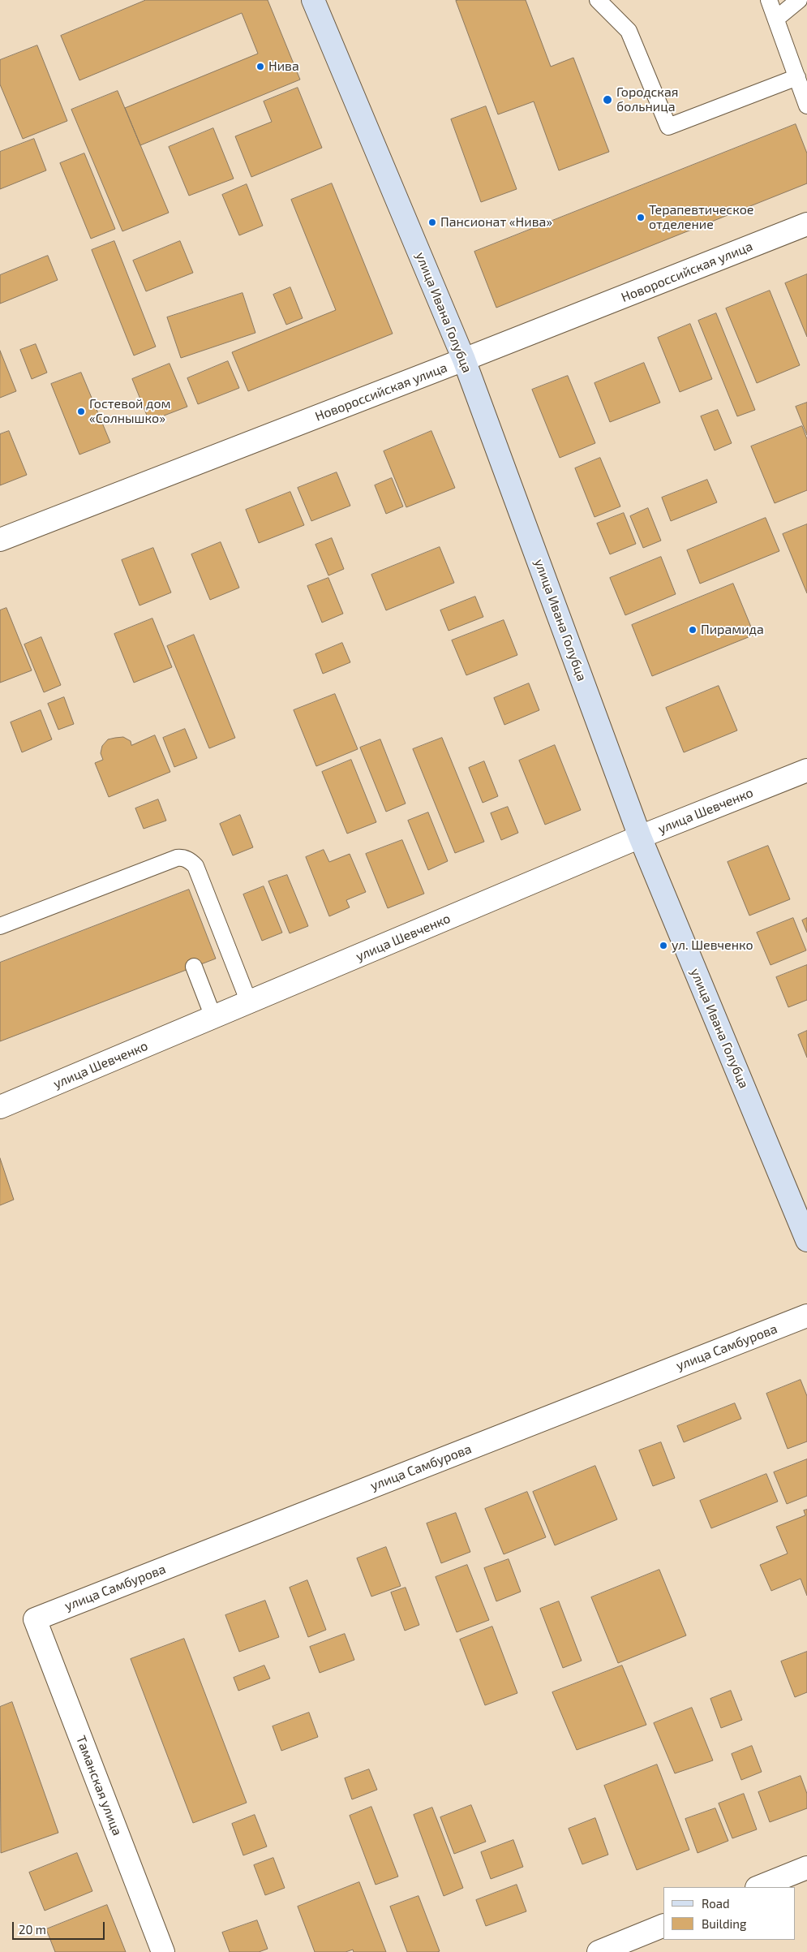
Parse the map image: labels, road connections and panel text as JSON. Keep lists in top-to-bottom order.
{
  "streets": {
    "street": [
      "Новороссийская улица",
      "улица Ивана Голубца",
      "улица Шевченко",
      "улица Самбурова",
      "Таманская улица"
    ]
  },
  "crossings": [
    ["Новороссийская улица", "улица Ивана Голубца"],
    ["улица Ивана Голубца", "улица Шевченко"],
    ["улица Самбурова", "Таманская улица"]
  ],
  "places": [
    "Нива",
    "Городская больница",
    "Терапевтическое отделение",
    "Пансионат «Нива»",
    "Гостевой дом «Солнышко»",
    "Пирамида",
    "ул. Шевченко"
  ],
  "legend": ["Road", "Building"],
  "scale_bar": "20 m"
}
